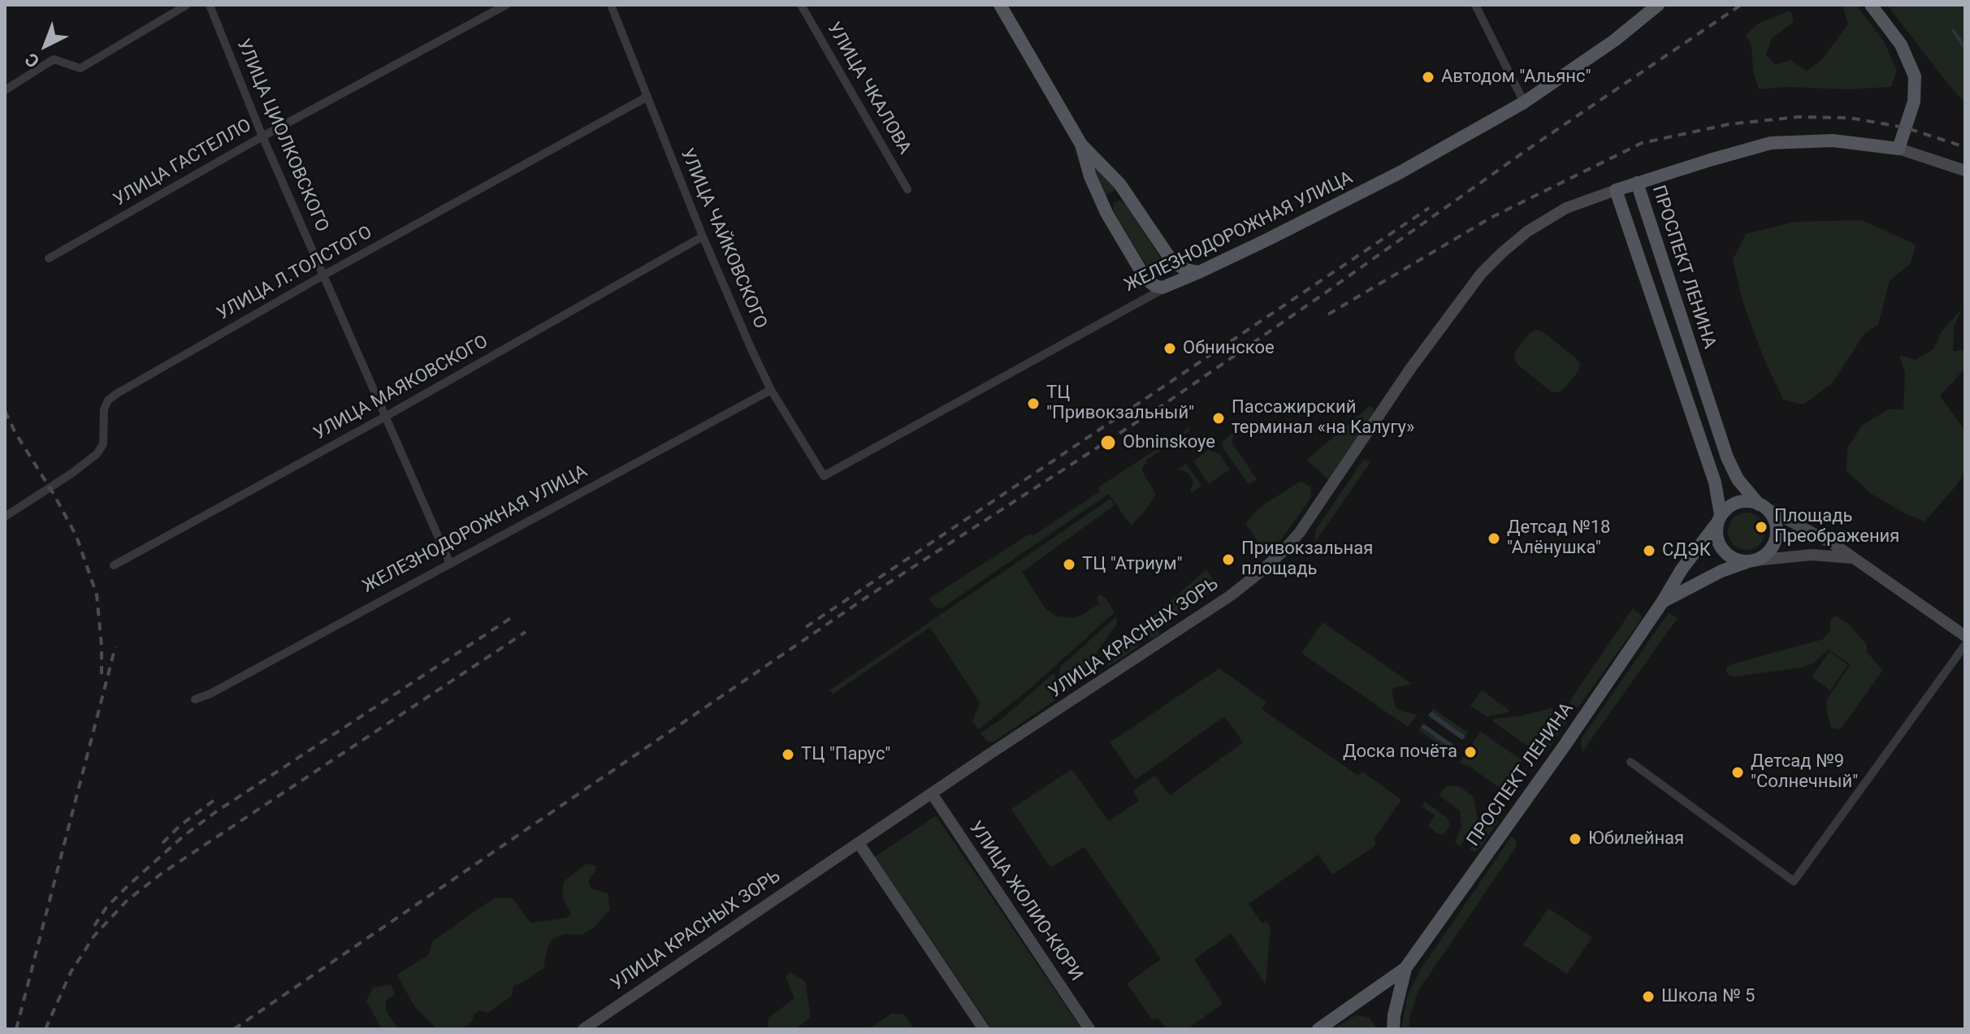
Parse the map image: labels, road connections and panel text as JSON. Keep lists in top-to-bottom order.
{
  "streets": {
    "main road": ["ЖЕЛЕЗНОДОРОЖНАЯ УЛИЦА", "ПРОСПЕКТ ЛЕНИНА"],
    "street": [
      "УЛИЦА ЧКАЛОВА",
      "УЛИЦА ЦИОЛКОВСКОГО",
      "УЛИЦА ГАСТЕЛЛО",
      "УЛИЦА ЧАЙКОВСКОГО",
      "УЛИЦА Л.ТОЛСТОГО",
      "УЛИЦА МАЯКОВСКОГО",
      "УЛИЦА КРАСНЫХ ЗОРЬ",
      "УЛИЦА ЖОЛИО-КЮРИ"
    ]
  },
  "crossings": [
    ["УЛИЦА ЦИОЛКОВСКОГО", "УЛИЦА ГАСТЕЛЛО"],
    ["УЛИЦА ЦИОЛКОВСКОГО", "ЖЕЛЕЗНОДОРОЖНАЯ УЛИЦА"],
    ["УЛИЦА ЦИОЛКОВСКОГО", "УЛИЦА Л.ТОЛСТОГО"],
    ["УЛИЦА ЦИОЛКОВСКОГО", "УЛИЦА МАЯКОВСКОГО"],
    ["ЖЕЛЕЗНОДОРОЖНАЯ УЛИЦА", "УЛИЦА ЧАЙКОВСКОГО"],
    ["УЛИЦА ЧАЙКОВСКОГО", "УЛИЦА Л.ТОЛСТОГО"],
    ["УЛИЦА ЧАЙКОВСКОГО", "УЛИЦА МАЯКОВСКОГО"],
    ["УЛИЦА КРАСНЫХ ЗОРЬ", "УЛИЦА ЖОЛИО-КЮРИ"]
  ],
  "places": [
    "Автодом \"Альянс\"",
    "Обнинское",
    "ТЦ \"Привокзальный\"",
    "Пассажирский терминал «на Калугу»",
    "Obninskoye",
    "Площадь Преображения",
    "Детсад №18 \"Алёнушка\"",
    "СДЭК",
    "Привокзальная площадь",
    "ТЦ \"Атриум\"",
    "Доска почёта",
    "ТЦ \"Парус\"",
    "Детсад №9 \"Солнечный\"",
    "Юбилейная",
    "Школа № 5"
  ],
  "north": "bottom left"
}
